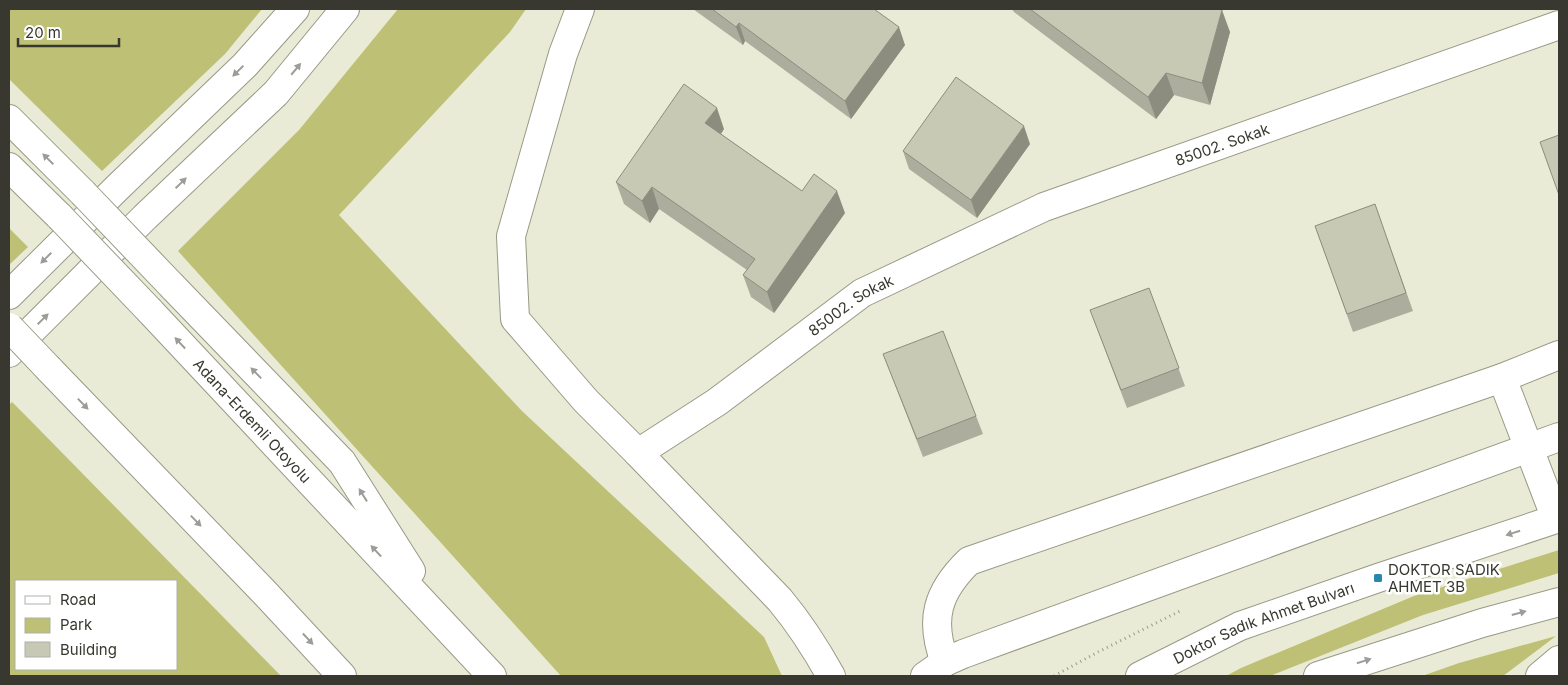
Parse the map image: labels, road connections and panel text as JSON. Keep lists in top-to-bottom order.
{
  "streets": {
    "main road": ["85002. Sokak", "Adana-Erdemli Otoyolu", "Doktor Sadık Ahmet Bulvarı"]
  },
  "places": {
    "transit": ["DOKTOR SADIK AHMET 3B"]
  },
  "legend": ["Road", "Park", "Building"],
  "scale_bar": "20 m"
}
